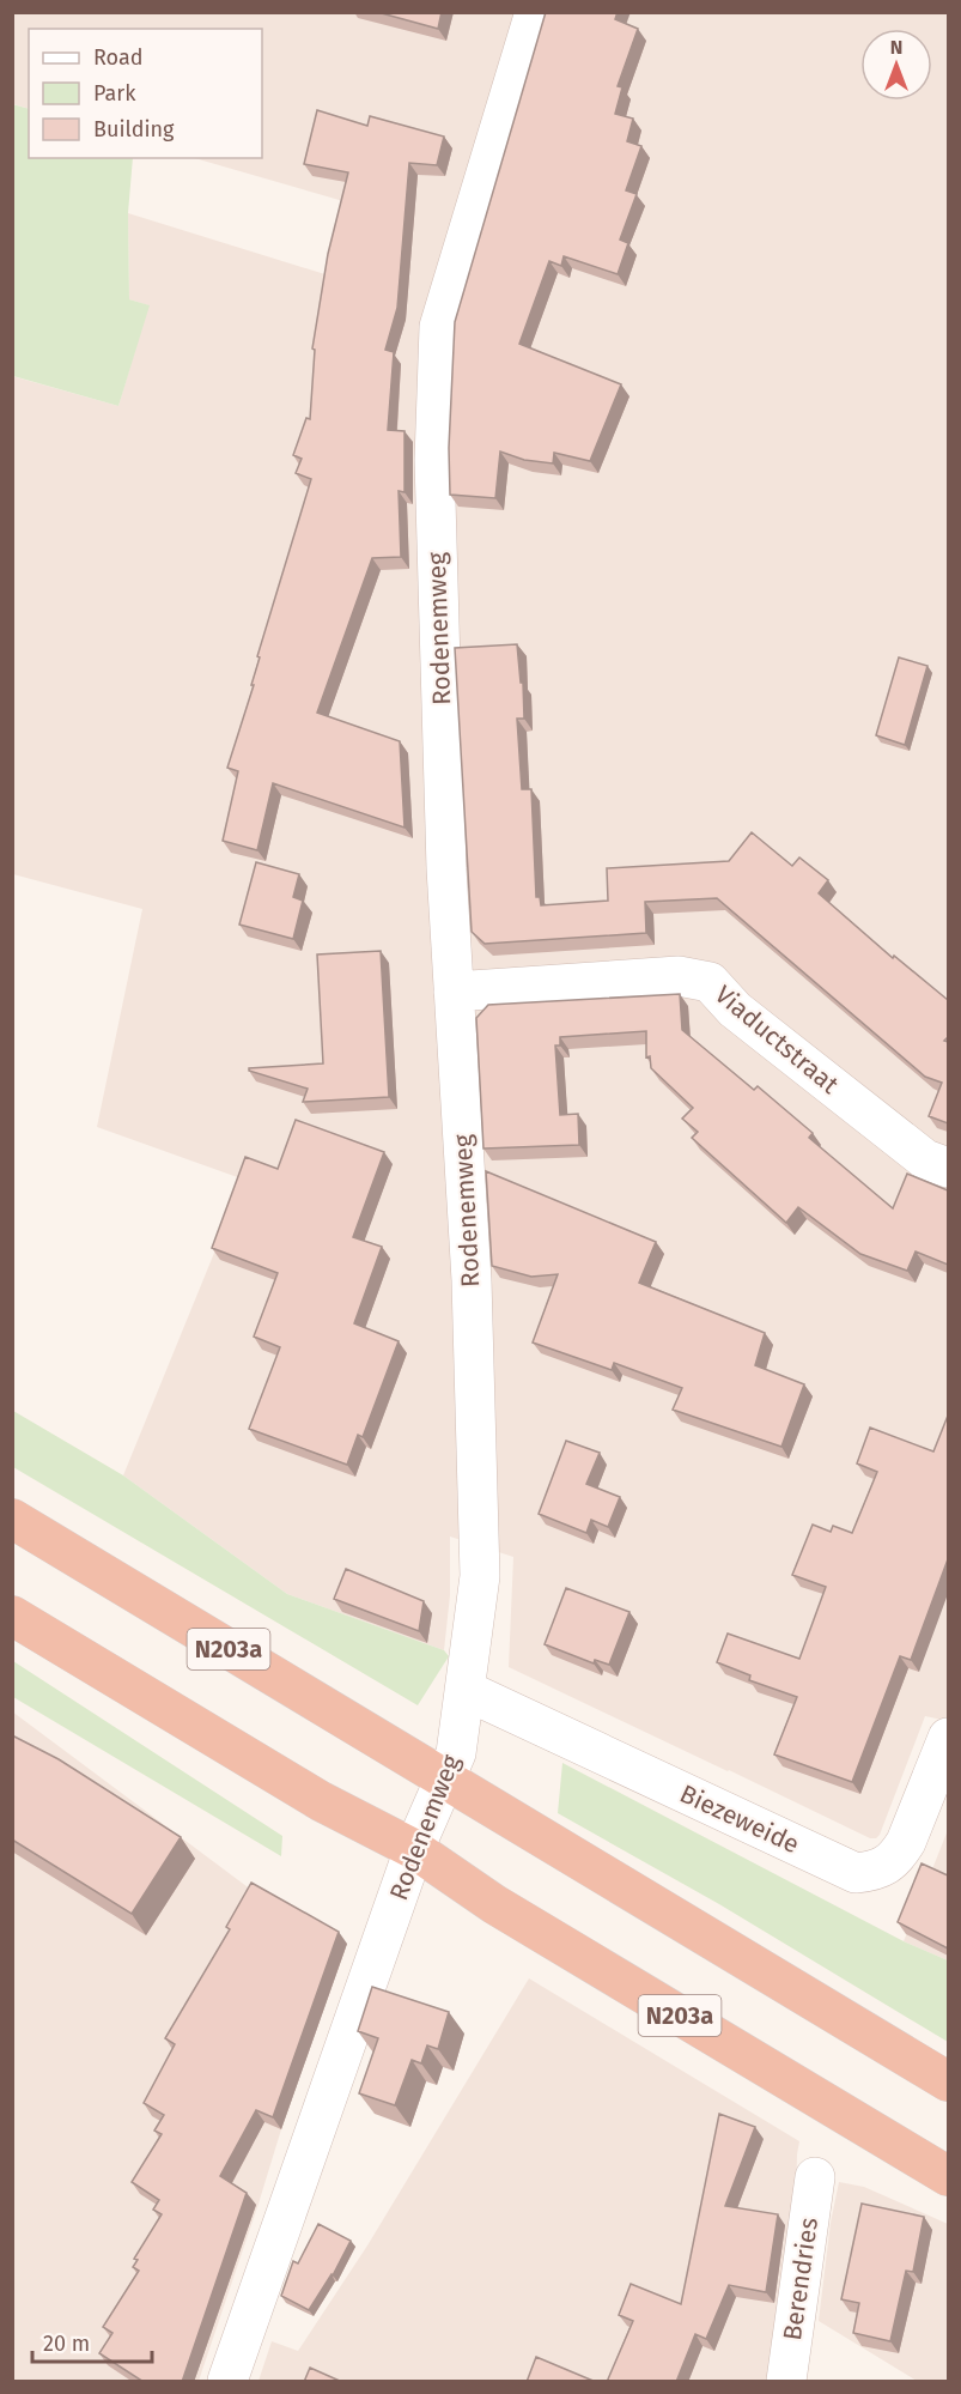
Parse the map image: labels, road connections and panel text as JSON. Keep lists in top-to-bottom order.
{
  "streets": {
    "highway": ["N203a"],
    "street": [
      "Rodenemweg",
      "Viaductstraat",
      "Biezeweide",
      "Berendries"
    ]
  },
  "crossings": [
    ["Rodenemweg", "Viaductstraat"],
    ["Rodenemweg", "N203a"],
    ["Rodenemweg", "Biezeweide"]
  ],
  "legend": ["Road", "Park", "Building"],
  "scale_bar": "20 m",
  "north": "top"
}
